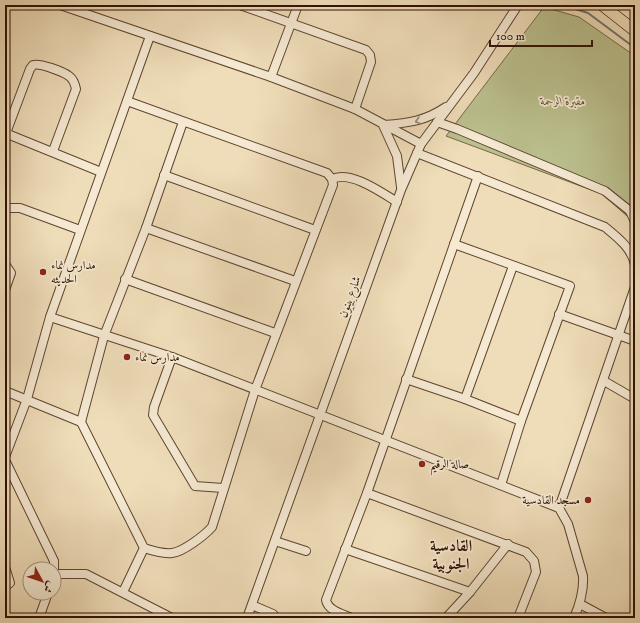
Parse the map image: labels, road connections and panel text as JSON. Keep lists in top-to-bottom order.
{
  "streets": {
    "street": ["شارع بينون"]
  },
  "districts": ["القادسية الجنوبية"],
  "parks": ["مقبرة الرحمة"],
  "places": [
    "مدارس نماء الحديثه",
    "مدارس نماء",
    "صالة الرقيم",
    "مسجد القادسية"
  ],
  "scale_bar": "100 m",
  "north": "bottom right"
}
